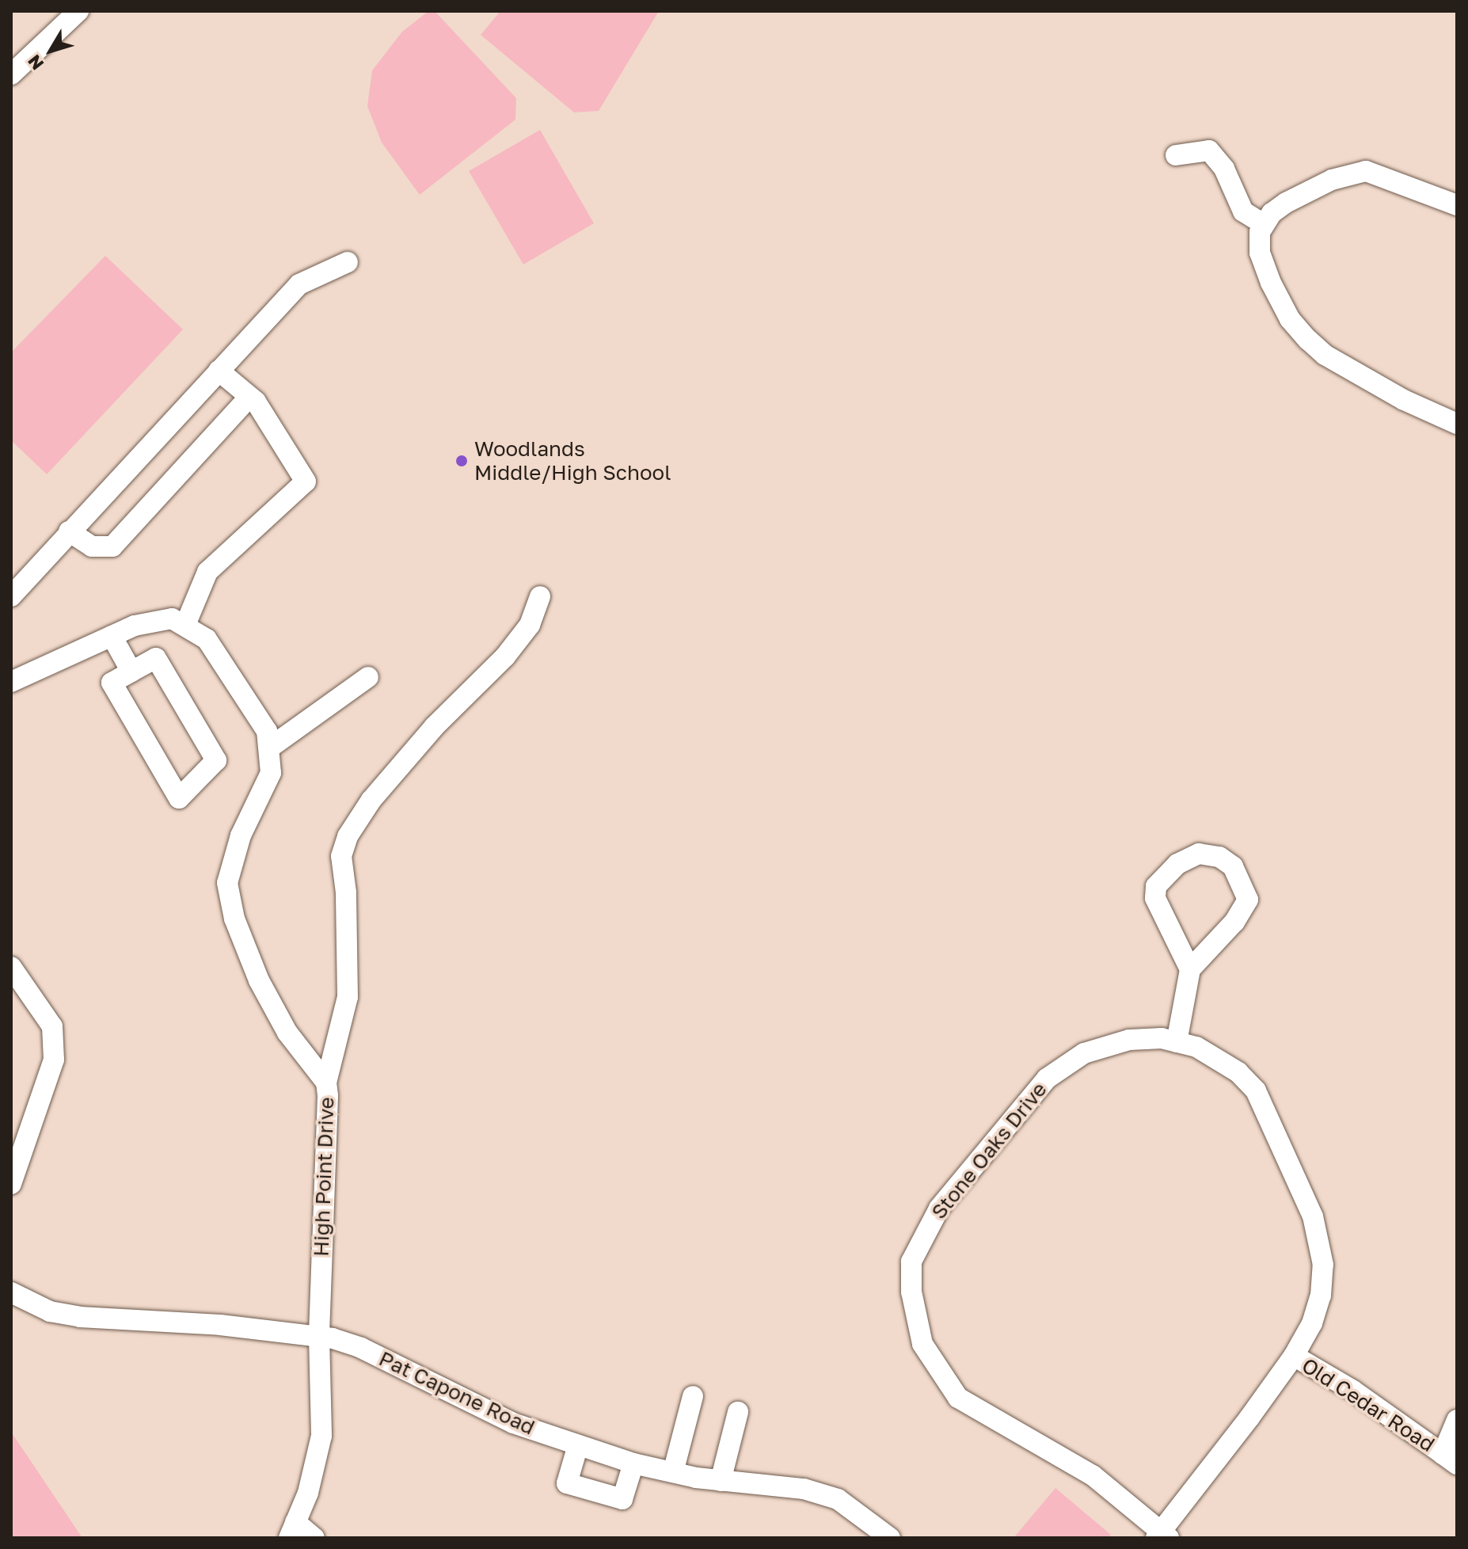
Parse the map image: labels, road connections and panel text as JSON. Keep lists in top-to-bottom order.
{
  "streets": {
    "street": [
      "Stone Oaks Drive",
      "High Point Drive",
      "Pat Capone Road",
      "Old Cedar Road"
    ]
  },
  "crossings": [
    ["Stone Oaks Drive", "Old Cedar Road"],
    ["High Point Drive", "Pat Capone Road"]
  ],
  "places": ["Woodlands Middle/High School"],
  "north": "bottom left"
}
